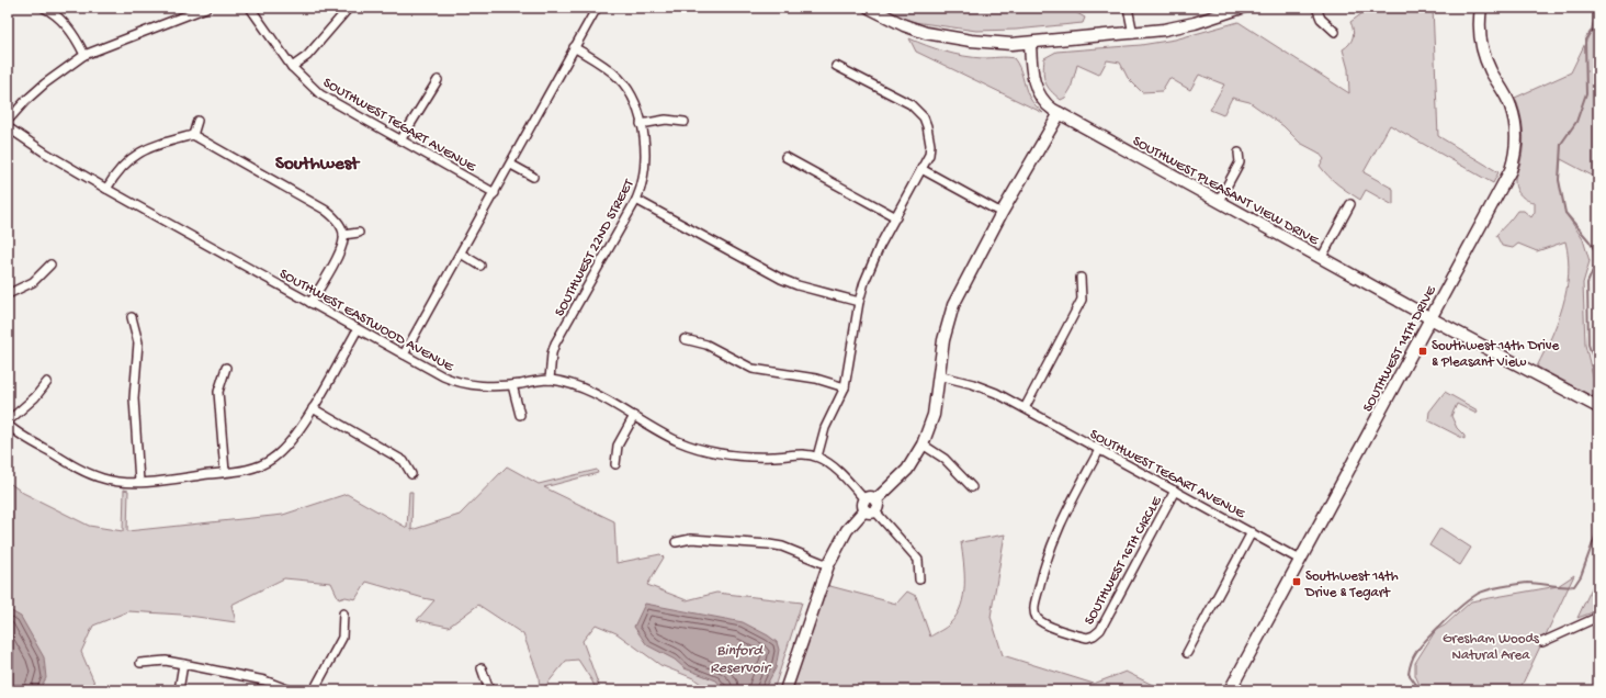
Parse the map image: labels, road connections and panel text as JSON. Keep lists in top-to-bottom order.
{
  "streets": {
    "street": [
      "SOUTHWEST TEGART AVENUE",
      "SOUTHWEST PLEASANT VIEW DRIVE",
      "SOUTHWEST 22ND STREET",
      "SOUTHWEST EASTWOOD AVENUE",
      "SOUTHWEST 14TH DRIVE",
      "SOUTHWEST 16TH CIRCLE"
    ]
  },
  "crossings": [
    ["SOUTHWEST TEGART AVENUE", "SOUTHWEST 14TH DRIVE"],
    ["SOUTHWEST TEGART AVENUE", "SOUTHWEST 16TH CIRCLE"],
    ["SOUTHWEST PLEASANT VIEW DRIVE", "SOUTHWEST 14TH DRIVE"],
    ["SOUTHWEST 22ND STREET", "SOUTHWEST EASTWOOD AVENUE"]
  ],
  "districts": ["Southwest"],
  "water": ["Binford Reservoir"],
  "parks": ["Gresham Woods Natural Area"],
  "places": {
    "transit": ["Southwest 14th Drive & Pleasant View", "Southwest 14th Drive & Tegart"]
  }
}
